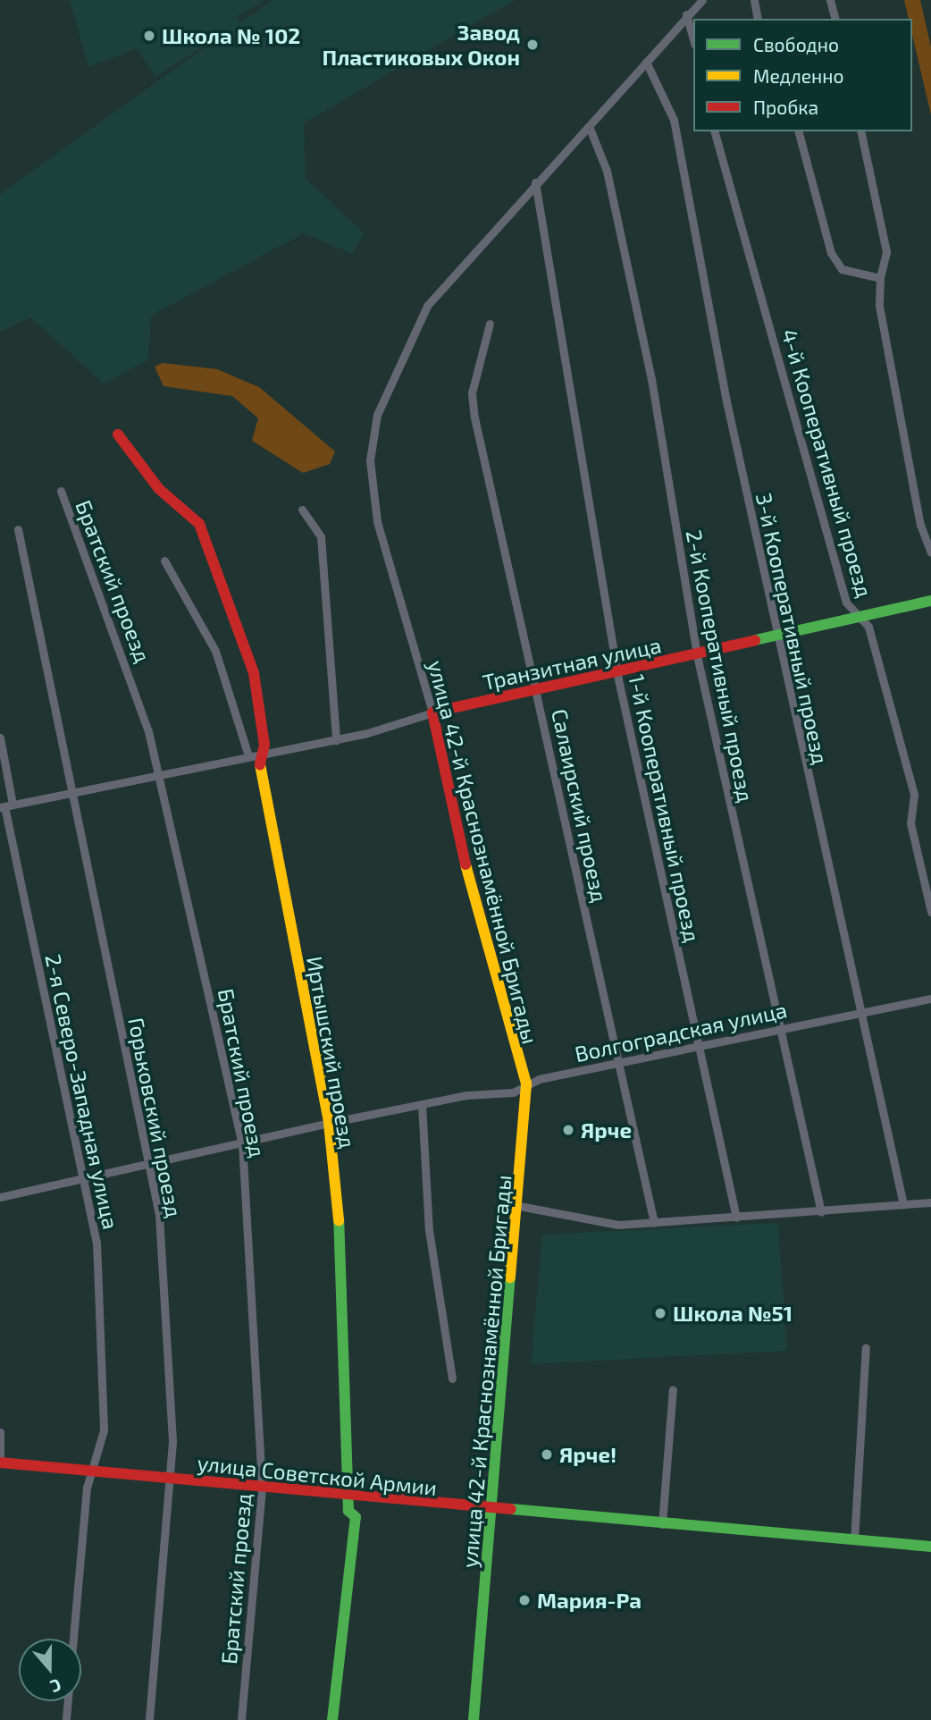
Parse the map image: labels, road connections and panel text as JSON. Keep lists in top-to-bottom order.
{
  "streets": {
    "street": [
      "4-й Кооперативный проезд",
      "Братский проезд",
      "3-й Кооперативный проезд",
      "Транзитная улица",
      "2-й Кооперативный проезд",
      "Салаирский проезд",
      "1-й Кооперативный проезд",
      "улица 42-й Краснознамённой Бригады",
      "Волгоградская улица",
      "Иртышский проезд",
      "2-я Северо-Западная улица",
      "Горьковский проезд",
      "улица Советской Армии"
    ]
  },
  "crossings": [
    ["4-й Кооперативный проезд", "Транзитная улица"],
    ["Братский проезд", "Транзитная улица"],
    ["Братский проезд", "Волгоградская улица"],
    ["Братский проезд", "улица Советской Армии"],
    ["3-й Кооперативный проезд", "Транзитная улица"],
    ["3-й Кооперативный проезд", "улица 42-й Краснознамённой Бригады"],
    ["3-й Кооперативный проезд", "Волгоградская улица"],
    ["Транзитная улица", "2-й Кооперативный проезд"],
    ["Транзитная улица", "Салаирский проезд"],
    ["Транзитная улица", "1-й Кооперативный проезд"],
    ["Транзитная улица", "улица 42-й Краснознамённой Бригады"],
    ["Транзитная улица", "Иртышский проезд"],
    ["Транзитная улица", "2-я Северо-Западная улица"],
    ["Транзитная улица", "Горьковский проезд"],
    ["2-й Кооперативный проезд", "улица 42-й Краснознамённой Бригады"],
    ["2-й Кооперативный проезд", "Волгоградская улица"],
    ["Салаирский проезд", "Волгоградская улица"],
    ["1-й Кооперативный проезд", "улица 42-й Краснознамённой Бригады"],
    ["1-й Кооперативный проезд", "Волгоградская улица"],
    ["улица 42-й Краснознамённой Бригады", "Волгоградская улица"],
    ["улица 42-й Краснознамённой Бригады", "улица Советской Армии"],
    ["Волгоградская улица", "Иртышский проезд"],
    ["Волгоградская улица", "2-я Северо-Западная улица"],
    ["Волгоградская улица", "Горьковский проезд"],
    ["Иртышский проезд", "улица Советской Армии"],
    ["2-я Северо-Западная улица", "улица Советской Армии"],
    ["Горьковский проезд", "улица Советской Армии"]
  ],
  "places": [
    "Школа № 102",
    "Завод Пластиковых Окон",
    "Ярче",
    "Школа №51",
    "Ярче!",
    "Мария-Ра"
  ],
  "legend": ["Свободно", "Медленно", "Пробка"],
  "north": "bottom"
}
